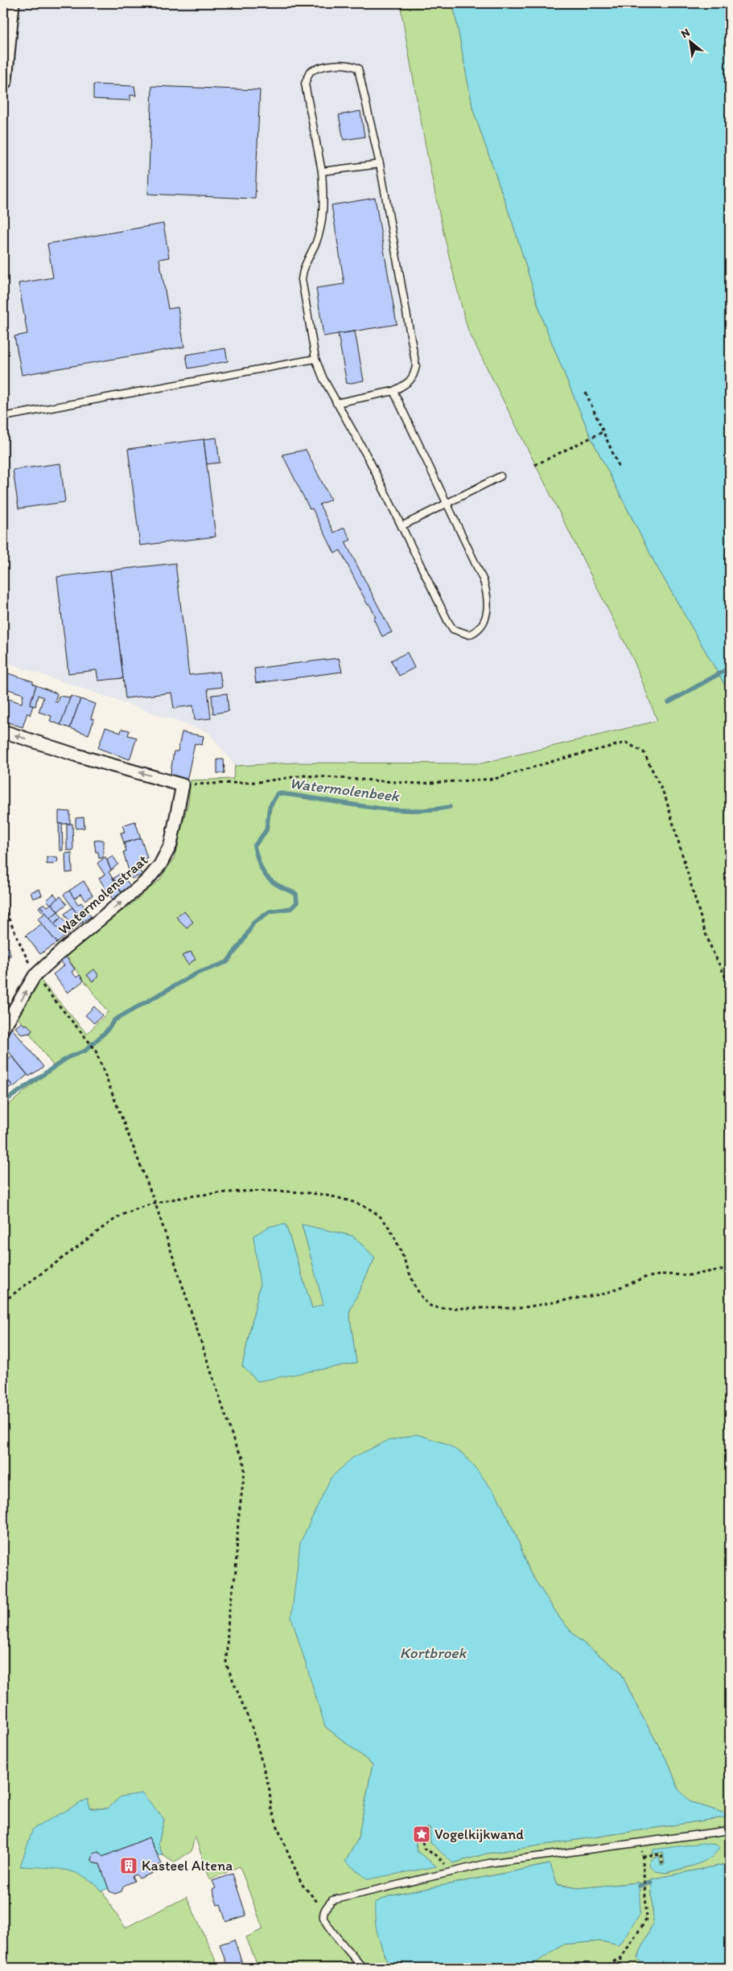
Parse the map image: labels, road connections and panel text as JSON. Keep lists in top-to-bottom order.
{
  "streets": {
    "street": ["Watermolenstraat"]
  },
  "one_way": ["Watermolenstraat"],
  "water": ["Watermolenbeek", "Kortbroek"],
  "places": {
    "place": ["Vogelkijkwand"],
    "building": ["Kasteel Altena"]
  },
  "north": "top left"
}
